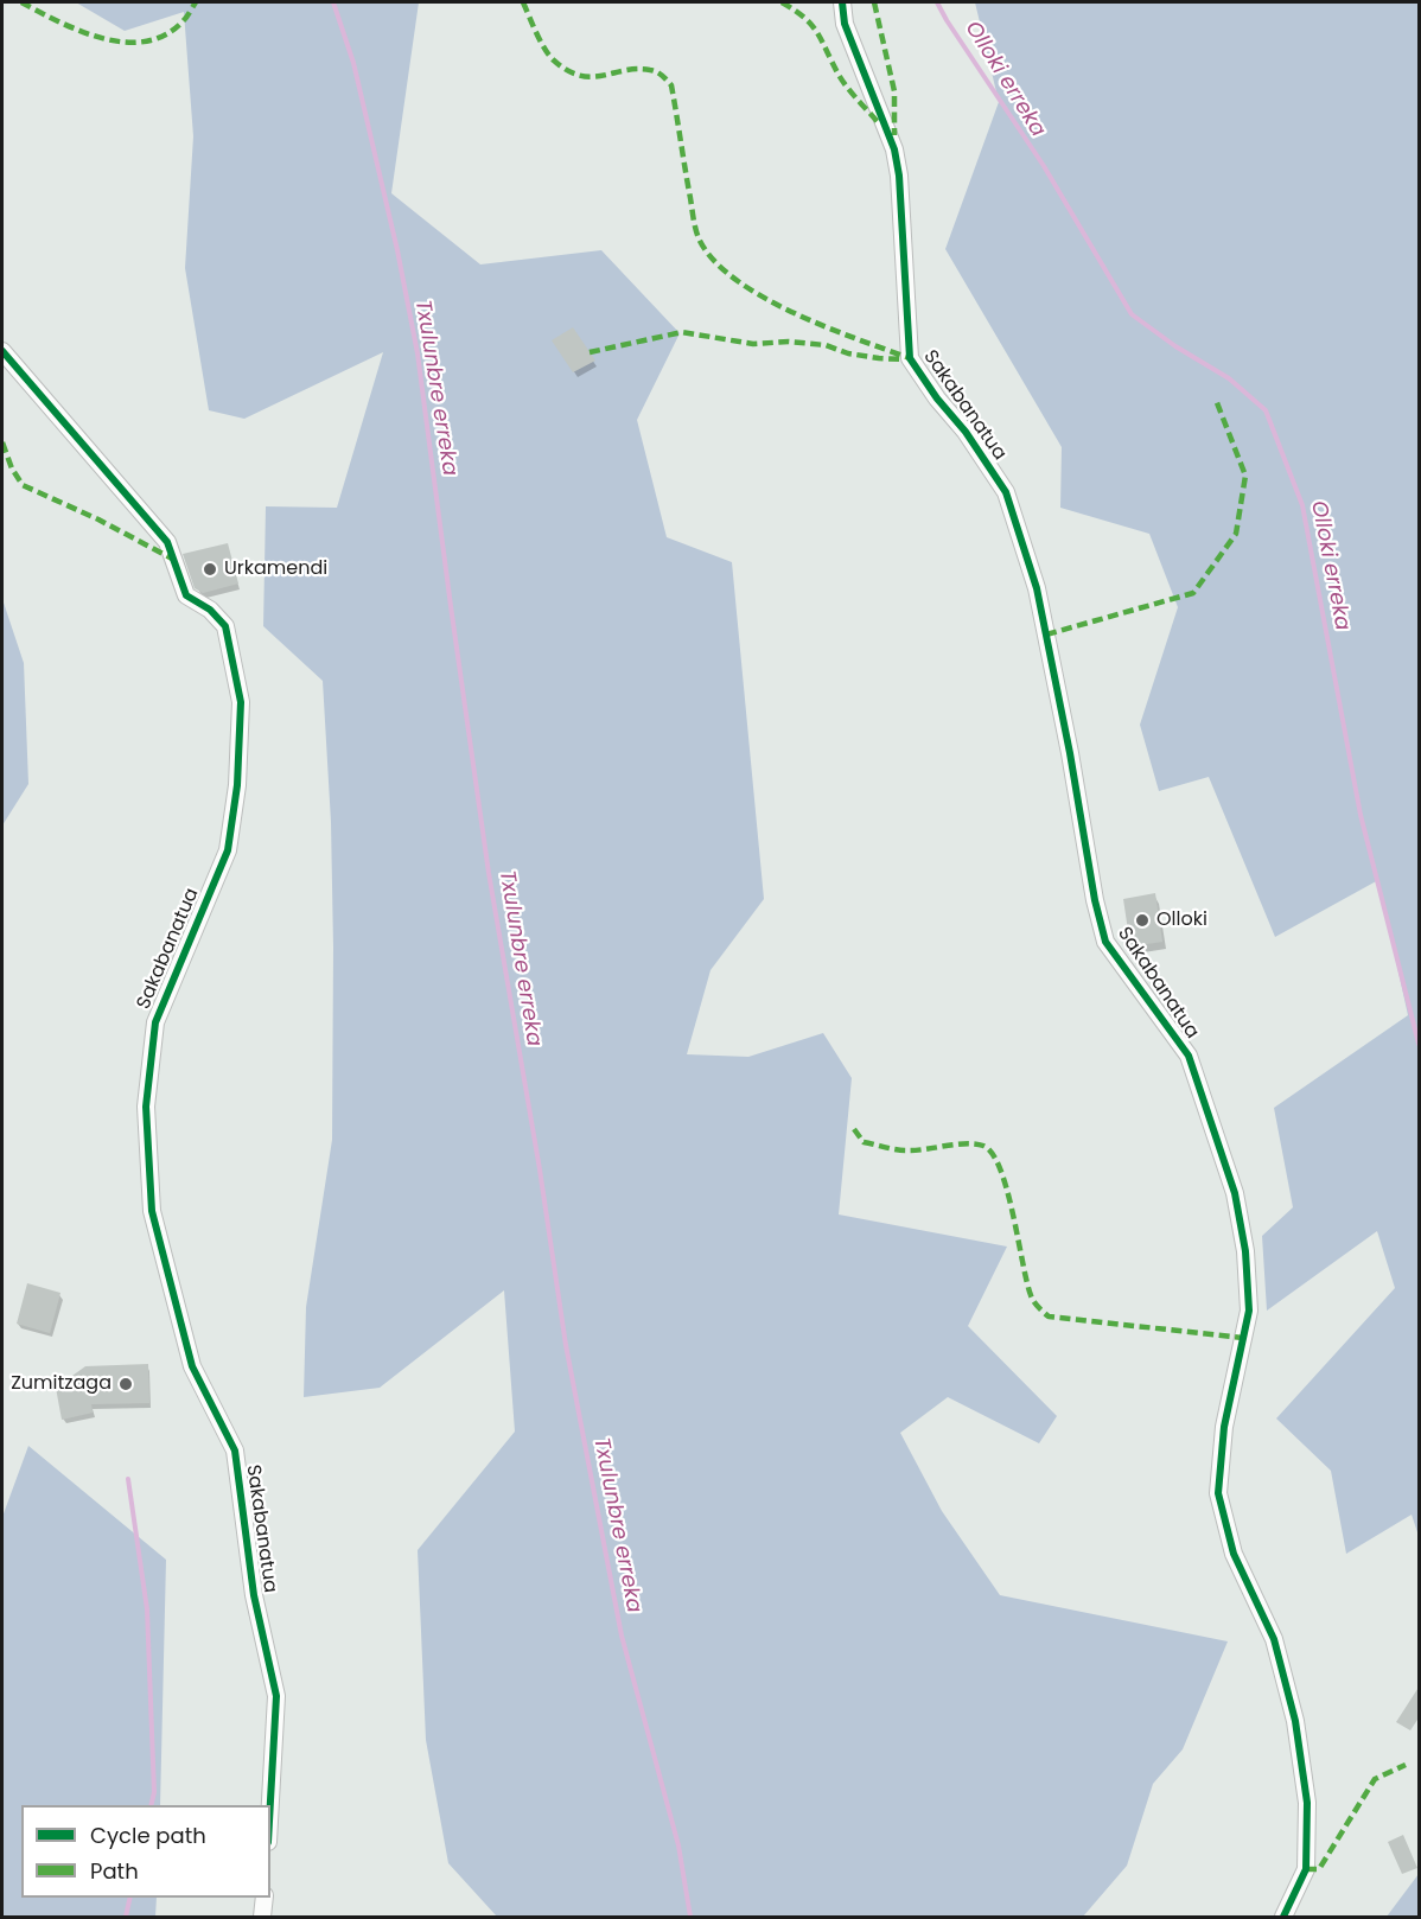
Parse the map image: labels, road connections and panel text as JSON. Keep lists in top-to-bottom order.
{
  "streets": {
    "street": ["Sakabanatua"]
  },
  "water": ["Olloki erreka", "Txulunbre erreka"],
  "places": ["Urkamendi", "Olloki", "Zumitzaga"],
  "legend": ["Cycle path", "Path"]
}
